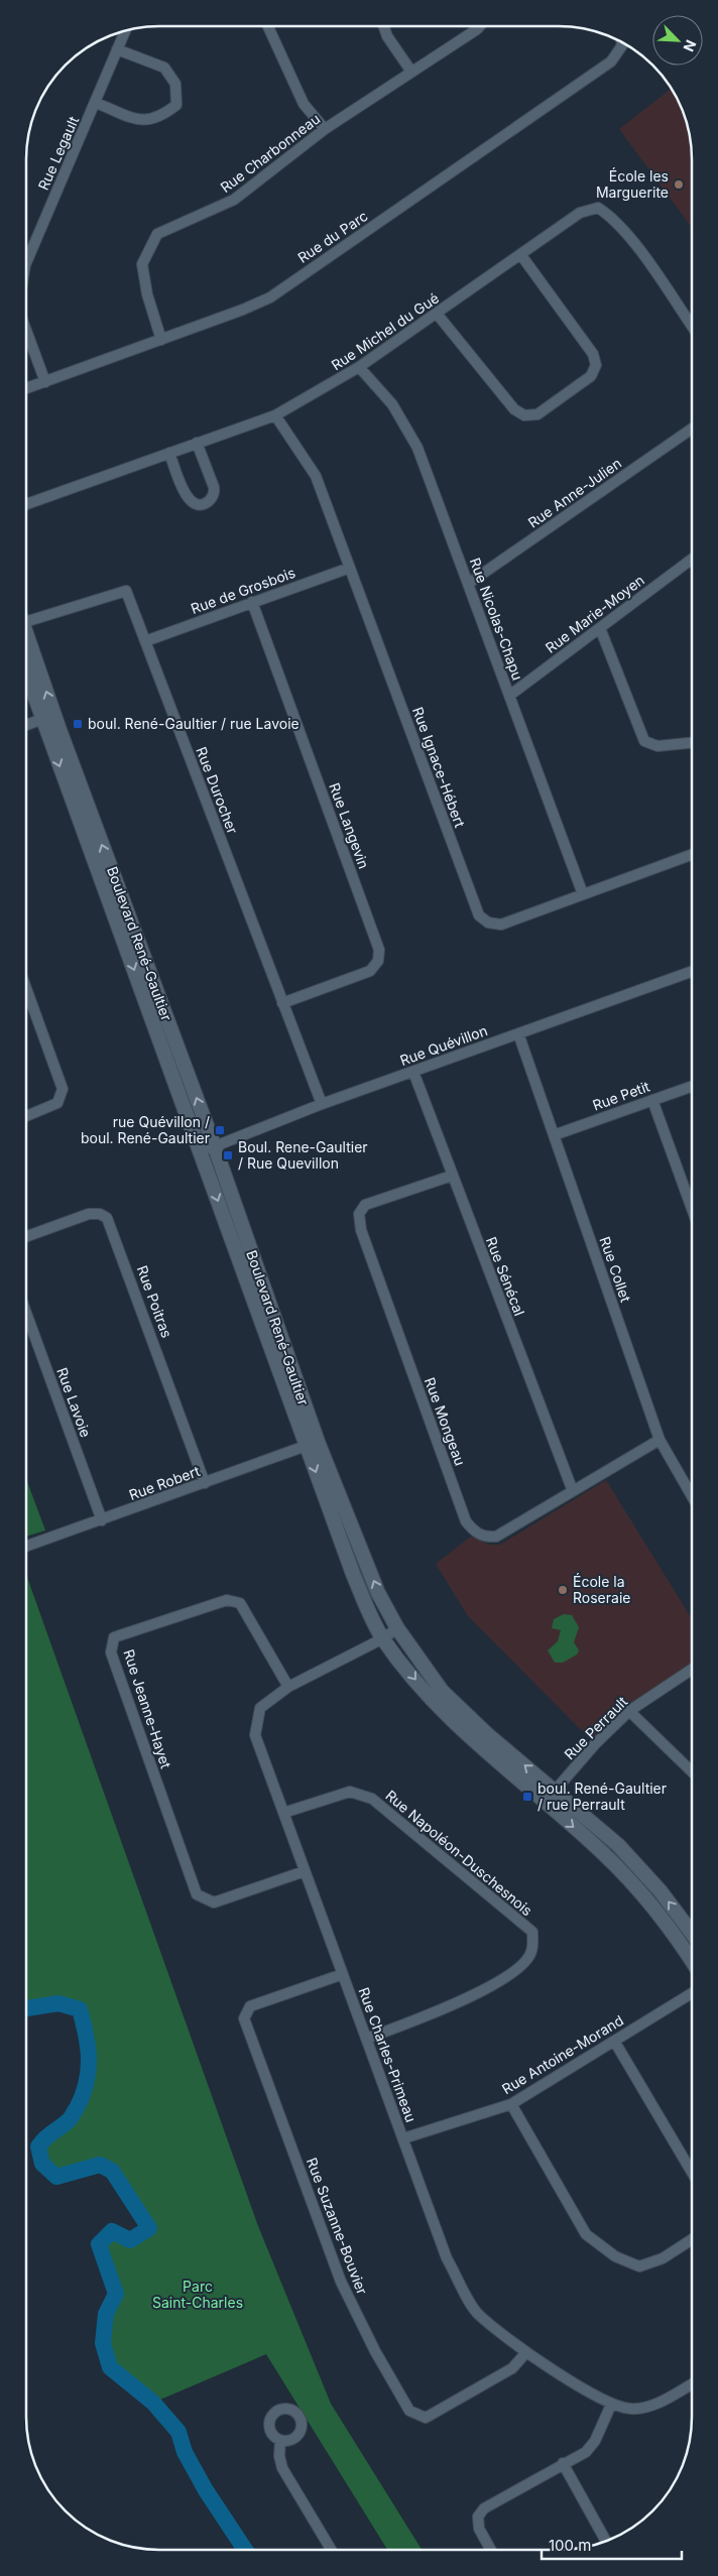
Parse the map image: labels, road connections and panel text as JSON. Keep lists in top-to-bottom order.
{
  "streets": {
    "street": [
      "Rue Legault",
      "Rue Charbonneau",
      "Rue du Parc",
      "Rue Michel du Gué",
      "Rue Anne-Julien",
      "Rue de Grosbois",
      "Rue Marie-Moyen",
      "Rue Nicolas-Chapu",
      "Rue Ignace-Hébert",
      "Rue Durocher",
      "Rue Langevin",
      "Boulevard René-Gaultier",
      "Rue Quévillon",
      "Rue Petit",
      "Rue Collet",
      "Rue Sénécal",
      "Rue Poitras",
      "Rue Lavoie",
      "Rue Mongeau",
      "Rue Robert",
      "Rue Jeanne-Hayet",
      "Rue Perrault",
      "Rue Napoléon-Duschesnois",
      "Rue Charles-Primeau",
      "Rue Antoine-Morand",
      "Rue Suzanne-Bouvier"
    ]
  },
  "crossings": [
    ["Rue Legault", "Rue du Parc"],
    ["Rue Charbonneau", "Rue du Parc"],
    ["Rue Michel du Gué", "Rue Nicolas-Chapu"],
    ["Rue Michel du Gué", "Rue Ignace-Hébert"],
    ["Rue Anne-Julien", "Rue Nicolas-Chapu"],
    ["Rue de Grosbois", "Rue Ignace-Hébert"],
    ["Rue de Grosbois", "Rue Durocher"],
    ["Rue de Grosbois", "Rue Langevin"],
    ["Rue Marie-Moyen", "Rue Nicolas-Chapu"],
    ["Rue Nicolas-Chapu", "Rue Ignace-Hébert"],
    ["Rue Durocher", "Rue Langevin"],
    ["Rue Durocher", "Rue Quévillon"],
    ["Boulevard René-Gaultier", "Rue Quévillon"],
    ["Boulevard René-Gaultier", "Rue Robert"],
    ["Boulevard René-Gaultier", "Rue Perrault"],
    ["Boulevard René-Gaultier", "Rue Charles-Primeau"],
    ["Rue Quévillon", "Rue Collet"],
    ["Rue Quévillon", "Rue Sénécal"],
    ["Rue Petit", "Rue Collet"],
    ["Rue Collet", "Rue Mongeau"],
    ["Rue Sénécal", "Rue Mongeau"],
    ["Rue Poitras", "Rue Robert"],
    ["Rue Lavoie", "Rue Robert"],
    ["Rue Jeanne-Hayet", "Rue Charles-Primeau"],
    ["Rue Napoléon-Duschesnois", "Rue Charles-Primeau"],
    ["Rue Charles-Primeau", "Rue Antoine-Morand"],
    ["Rue Charles-Primeau", "Rue Suzanne-Bouvier"]
  ],
  "parks": ["Parc Saint-Charles"],
  "places": {
    "other": ["École les Marguerite", "École la Roseraie"],
    "transit": [
      "boul. René-Gaultier / rue Lavoie",
      "rue Quévillon / boul. René-Gaultier",
      "Boul. Rene-Gaultier / Rue Quevillon",
      "boul. René-Gaultier / rue Perrault"
    ]
  },
  "scale_bar": "100 m",
  "north": "bottom right"
}
